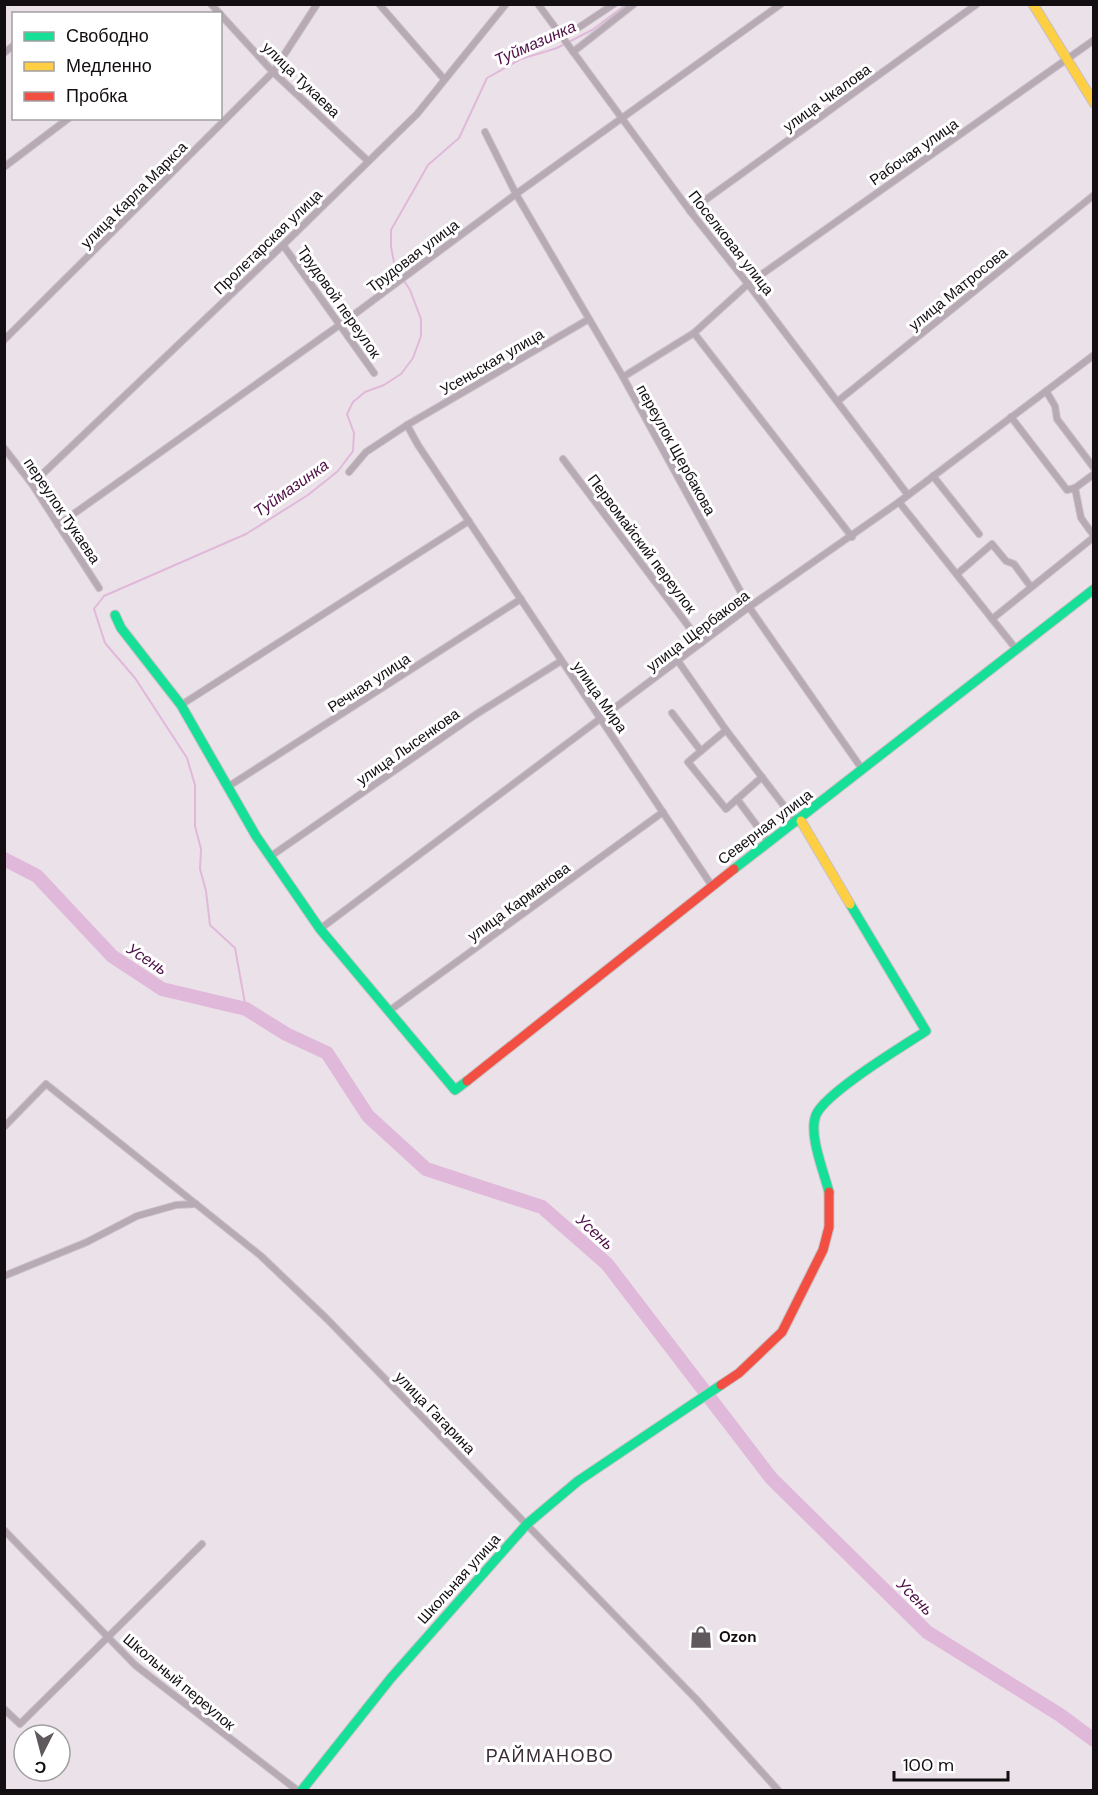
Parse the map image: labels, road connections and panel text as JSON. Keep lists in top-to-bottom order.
{
  "streets": {
    "street": [
      "улица Тукаева",
      "улица Чкалова",
      "Рабочая улица",
      "улица Карла Маркса",
      "Пролетарская улица",
      "Поселковая улица",
      "Трудовая улица",
      "улица Матросова",
      "Трудовой переулок",
      "Усеньская улица",
      "переулок Щербакова",
      "переулок Тукаева",
      "Первомайский переулок",
      "улица Щербакова",
      "Речная улица",
      "улица Мира",
      "улица Лысенкова",
      "Северная улица",
      "улица Карманова",
      "улица Гагарина",
      "Школьная улица",
      "Школьный переулок"
    ]
  },
  "crossings": [
    ["улица Тукаева", "улица Карла Маркса"],
    ["улица Тукаева", "Пролетарская улица"],
    ["улица Чкалова", "Поселковая улица"],
    ["Рабочая улица", "Поселковая улица"],
    ["Рабочая улица", "переулок Щербакова"],
    ["Пролетарская улица", "Трудовой переулок"],
    ["Пролетарская улица", "переулок Тукаева"],
    ["Поселковая улица", "Трудовая улица"],
    ["Поселковая улица", "улица Матросова"],
    ["Поселковая улица", "улица Щербакова"],
    ["Трудовая улица", "Трудовой переулок"],
    ["Трудовая улица", "переулок Щербакова"],
    ["Трудовая улица", "переулок Тукаева"],
    ["Усеньская улица", "переулок Щербакова"],
    ["Усеньская улица", "улица Мира"],
    ["переулок Щербакова", "улица Щербакова"],
    ["переулок Щербакова", "Северная улица"],
    ["Первомайский переулок", "улица Щербакова"],
    ["улица Щербакова", "улица Мира"],
    ["Речная улица", "улица Мира"],
    ["улица Мира", "улица Лысенкова"],
    ["улица Мира", "Северная улица"],
    ["улица Мира", "улица Карманова"],
    ["Северная улица", "улица Карманова"],
    ["Северная улица", "Школьная улица"],
    ["улица Гагарина", "Школьная улица"]
  ],
  "districts": ["РАЙМАНОВО"],
  "water": ["Туймазинка", "Усень"],
  "places": {
    "shop": ["Ozon"]
  },
  "legend": ["Свободно", "Медленно", "Пробка"],
  "scale_bar": "100 m",
  "north": "bottom"
}
